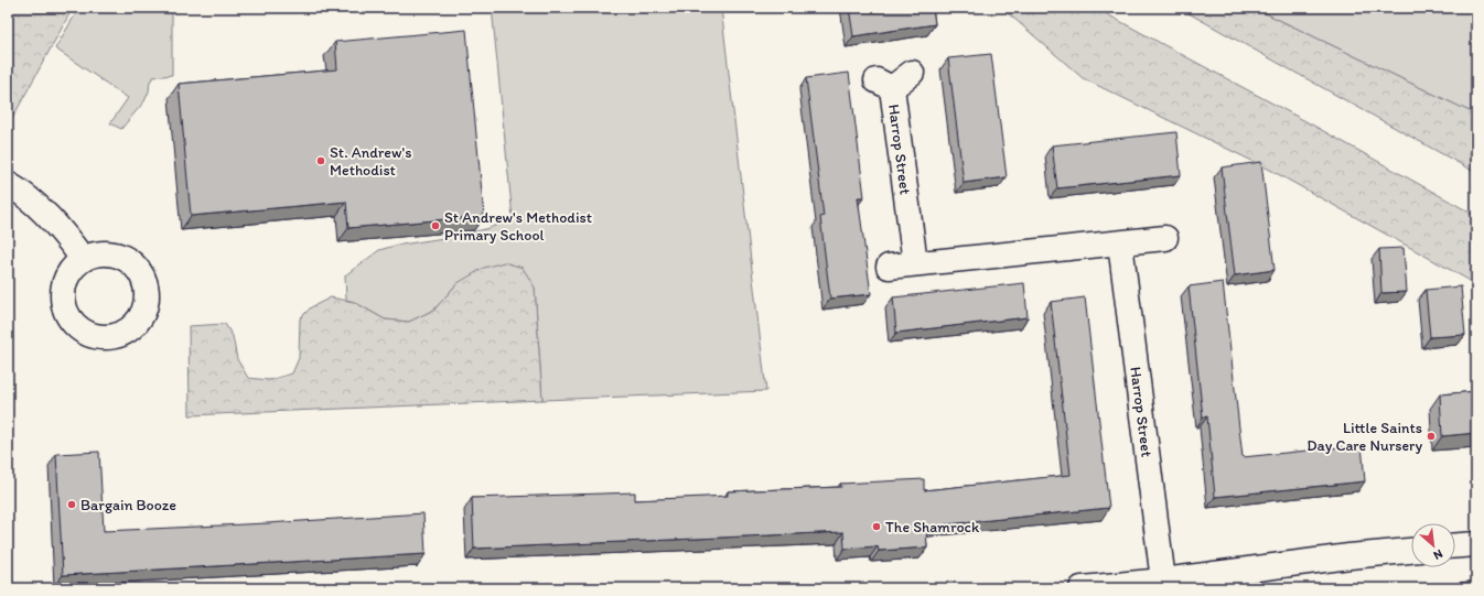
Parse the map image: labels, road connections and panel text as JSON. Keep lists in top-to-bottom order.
{
  "streets": {
    "street": ["Harrop Street"]
  },
  "places": [
    "St. Andrew's Methodist",
    "St Andrew's Methodist Primary School",
    "Little Saints Day Care Nursery",
    "Bargain Booze",
    "The Shamrock"
  ],
  "north": "bottom right"
}
